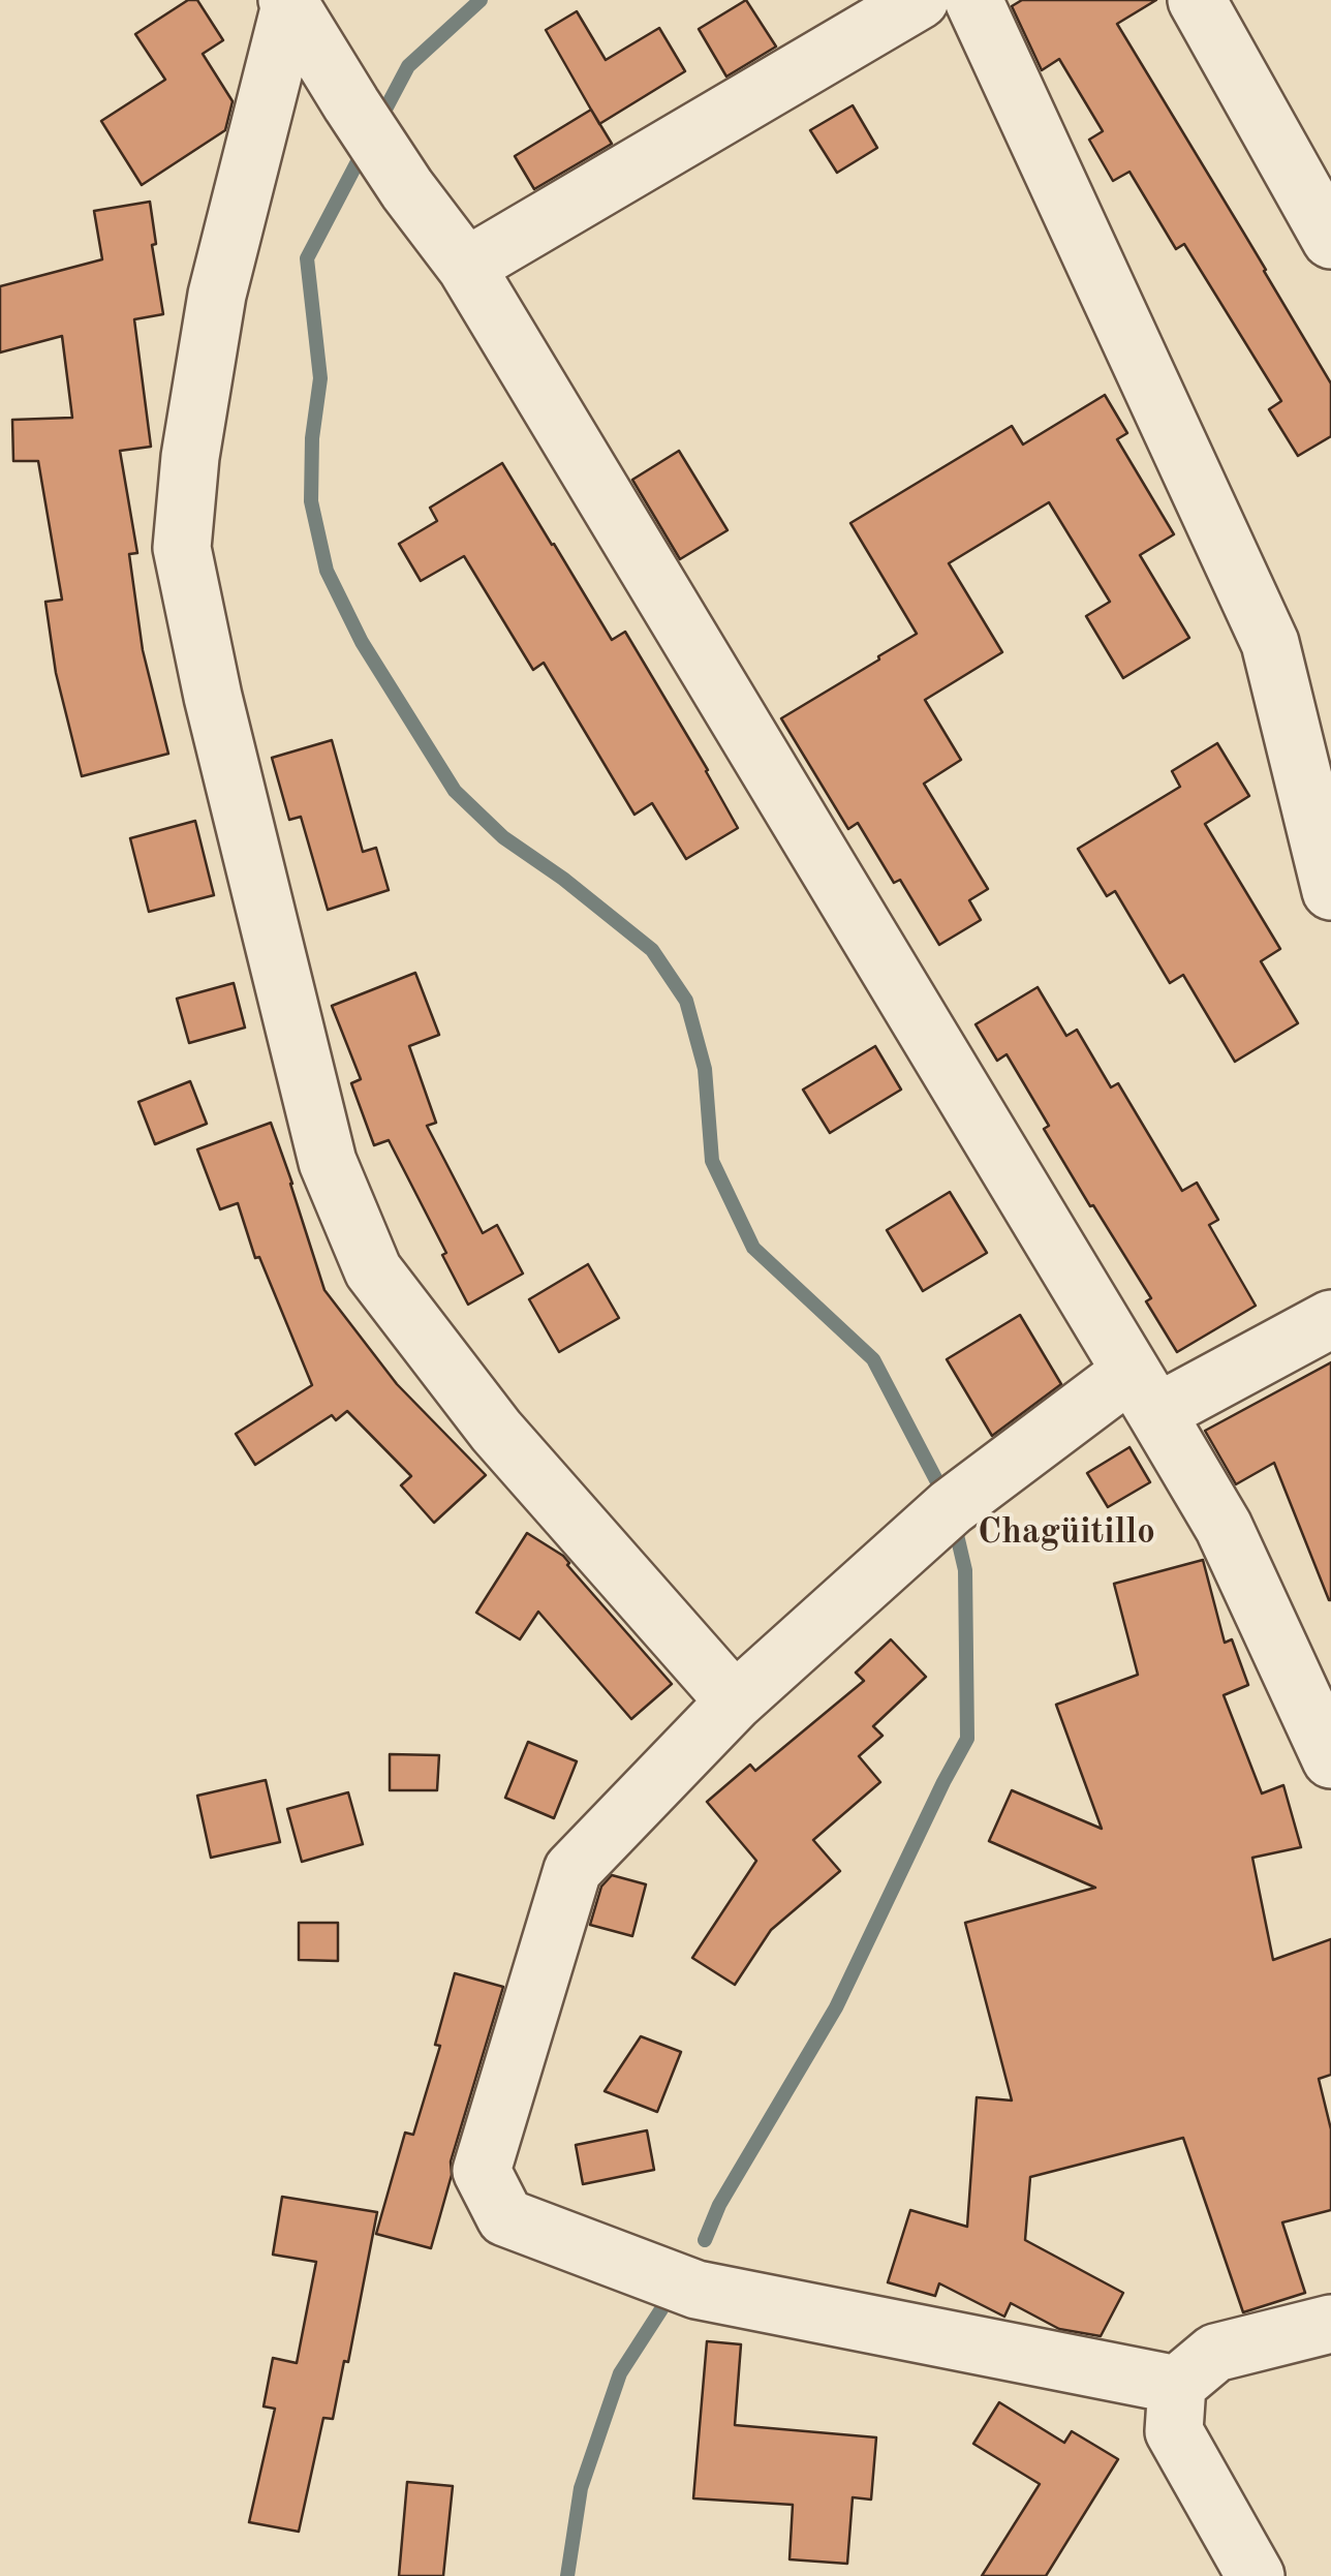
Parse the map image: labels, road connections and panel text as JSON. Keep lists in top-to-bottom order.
{
  "districts": ["Chagüitillo"]
}
